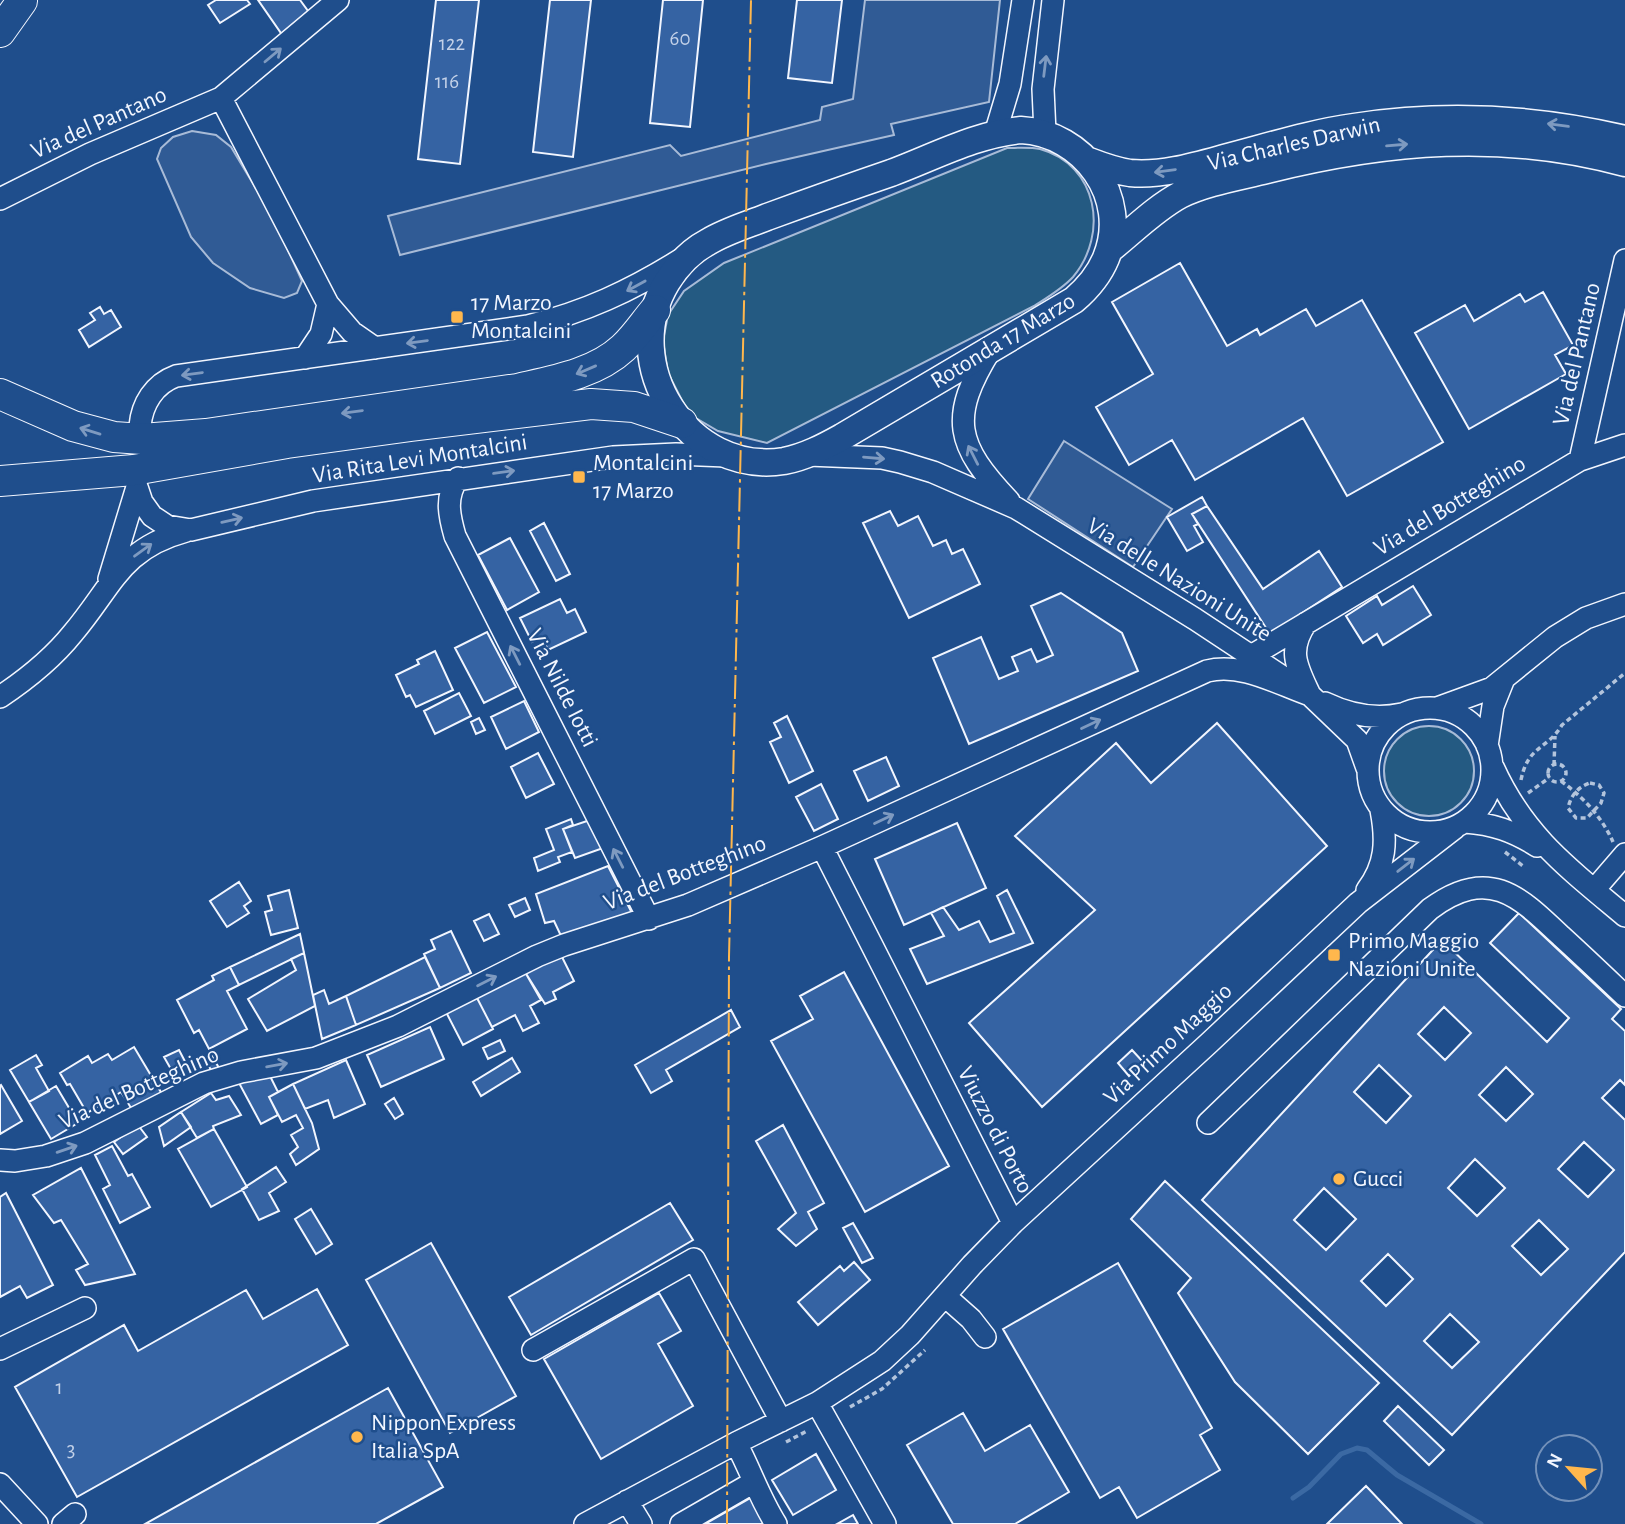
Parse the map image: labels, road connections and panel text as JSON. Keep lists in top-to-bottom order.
{
  "streets": {
    "main road": ["Via Charles Darwin", "Rotonda 17 Marzo"],
    "street": [
      "Via del Pantano",
      "Via Rita Levi Montalcini",
      "Via del Botteghino",
      "Via delle Nazioni Unite",
      "Via Nilde Iotti",
      "Via Primo Maggio",
      "Viuzzo di Porto"
    ]
  },
  "crossings": [
    ["Via del Pantano", "Via del Botteghino"],
    ["Via Charles Darwin", "Rotonda 17 Marzo"],
    ["Rotonda 17 Marzo", "Via Rita Levi Montalcini"],
    ["Rotonda 17 Marzo", "Via delle Nazioni Unite"],
    ["Via Rita Levi Montalcini", "Via Nilde Iotti"],
    ["Via del Botteghino", "Via delle Nazioni Unite"],
    ["Via del Botteghino", "Via Nilde Iotti"],
    ["Via del Botteghino", "Viuzzo di Porto"],
    ["Via delle Nazioni Unite", "Via Primo Maggio"],
    ["Via Primo Maggio", "Viuzzo di Porto"]
  ],
  "one_way": ["Via del Botteghino", "Via Nilde Iotti"],
  "places": {
    "transit": ["17 Marzo Montalcini", "Montalcini 17 Marzo", "Primo Maggio Nazioni Unite"],
    "other": ["Gucci", "Nippon Express Italia SpA"]
  },
  "house_numbers": [
    "60",
    "122",
    "116",
    "1",
    "3"
  ],
  "north": "top left"
}
